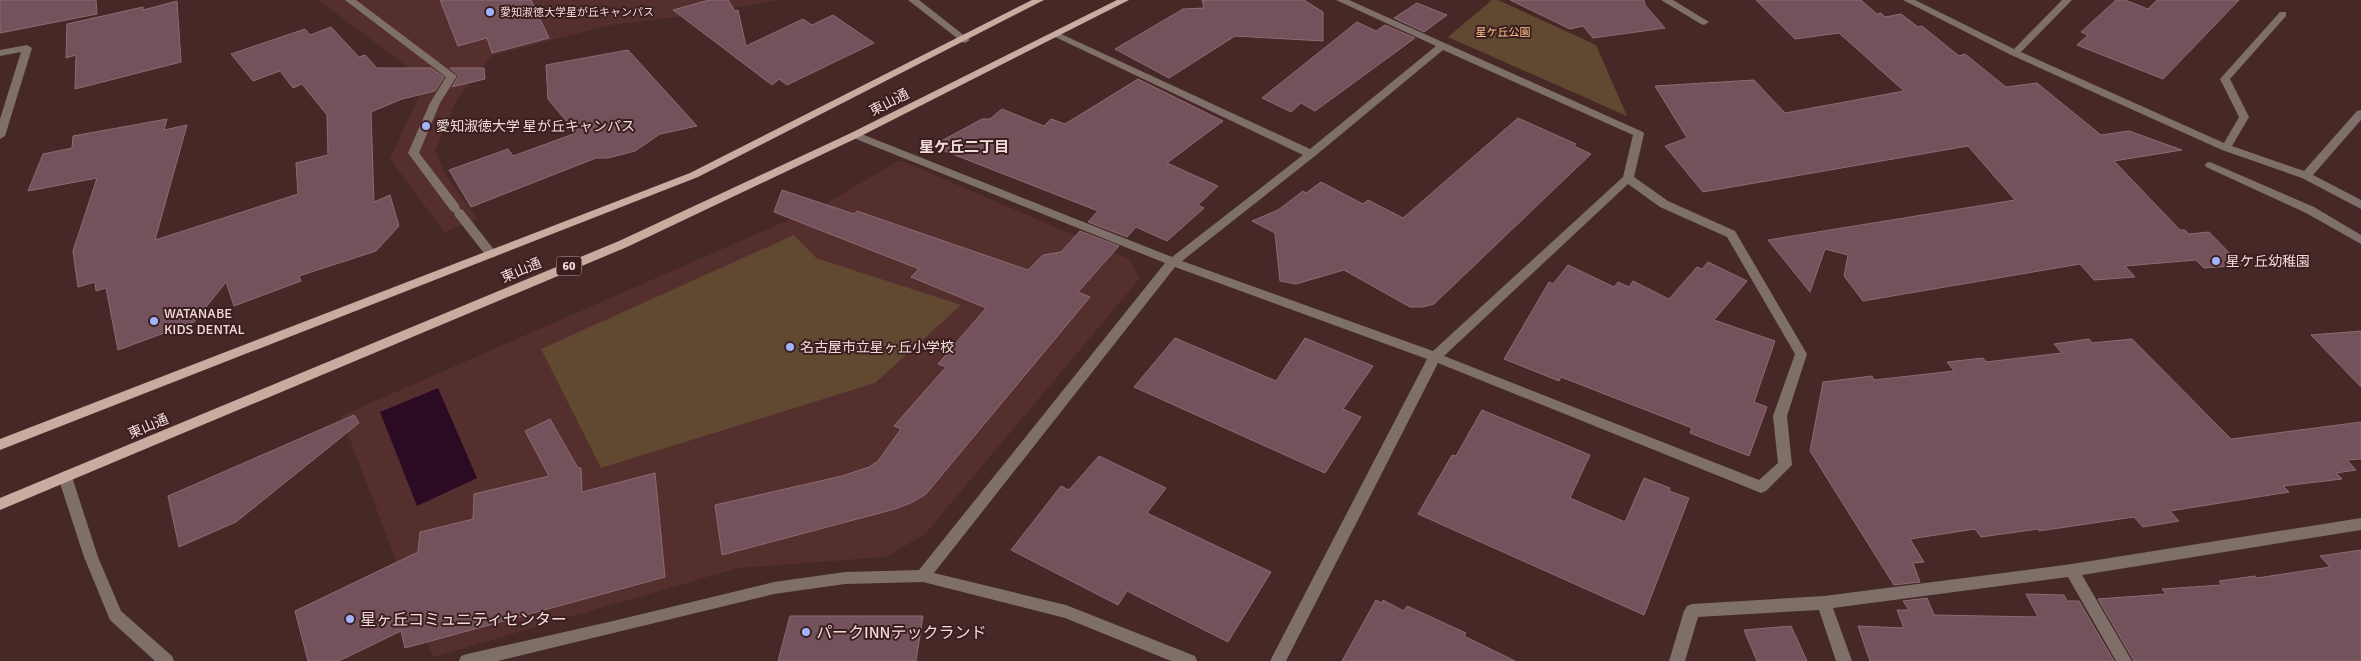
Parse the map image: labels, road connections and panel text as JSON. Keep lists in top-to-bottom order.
{
  "streets": {
    "main road": ["東山通", "60"]
  },
  "districts": ["星ケ丘二丁目"],
  "parks": ["星ケ丘公園"],
  "places": [
    "愛知淑徳大学星が丘キャンパス",
    "愛知淑徳大学 星が丘キャンパス",
    "星ケ丘幼稚園",
    "WATANABE KIDS DENTAL",
    "名古屋市立星ヶ丘小学校",
    "星ヶ丘コミュニティセンター",
    "パークINNテックランド"
  ]
}
